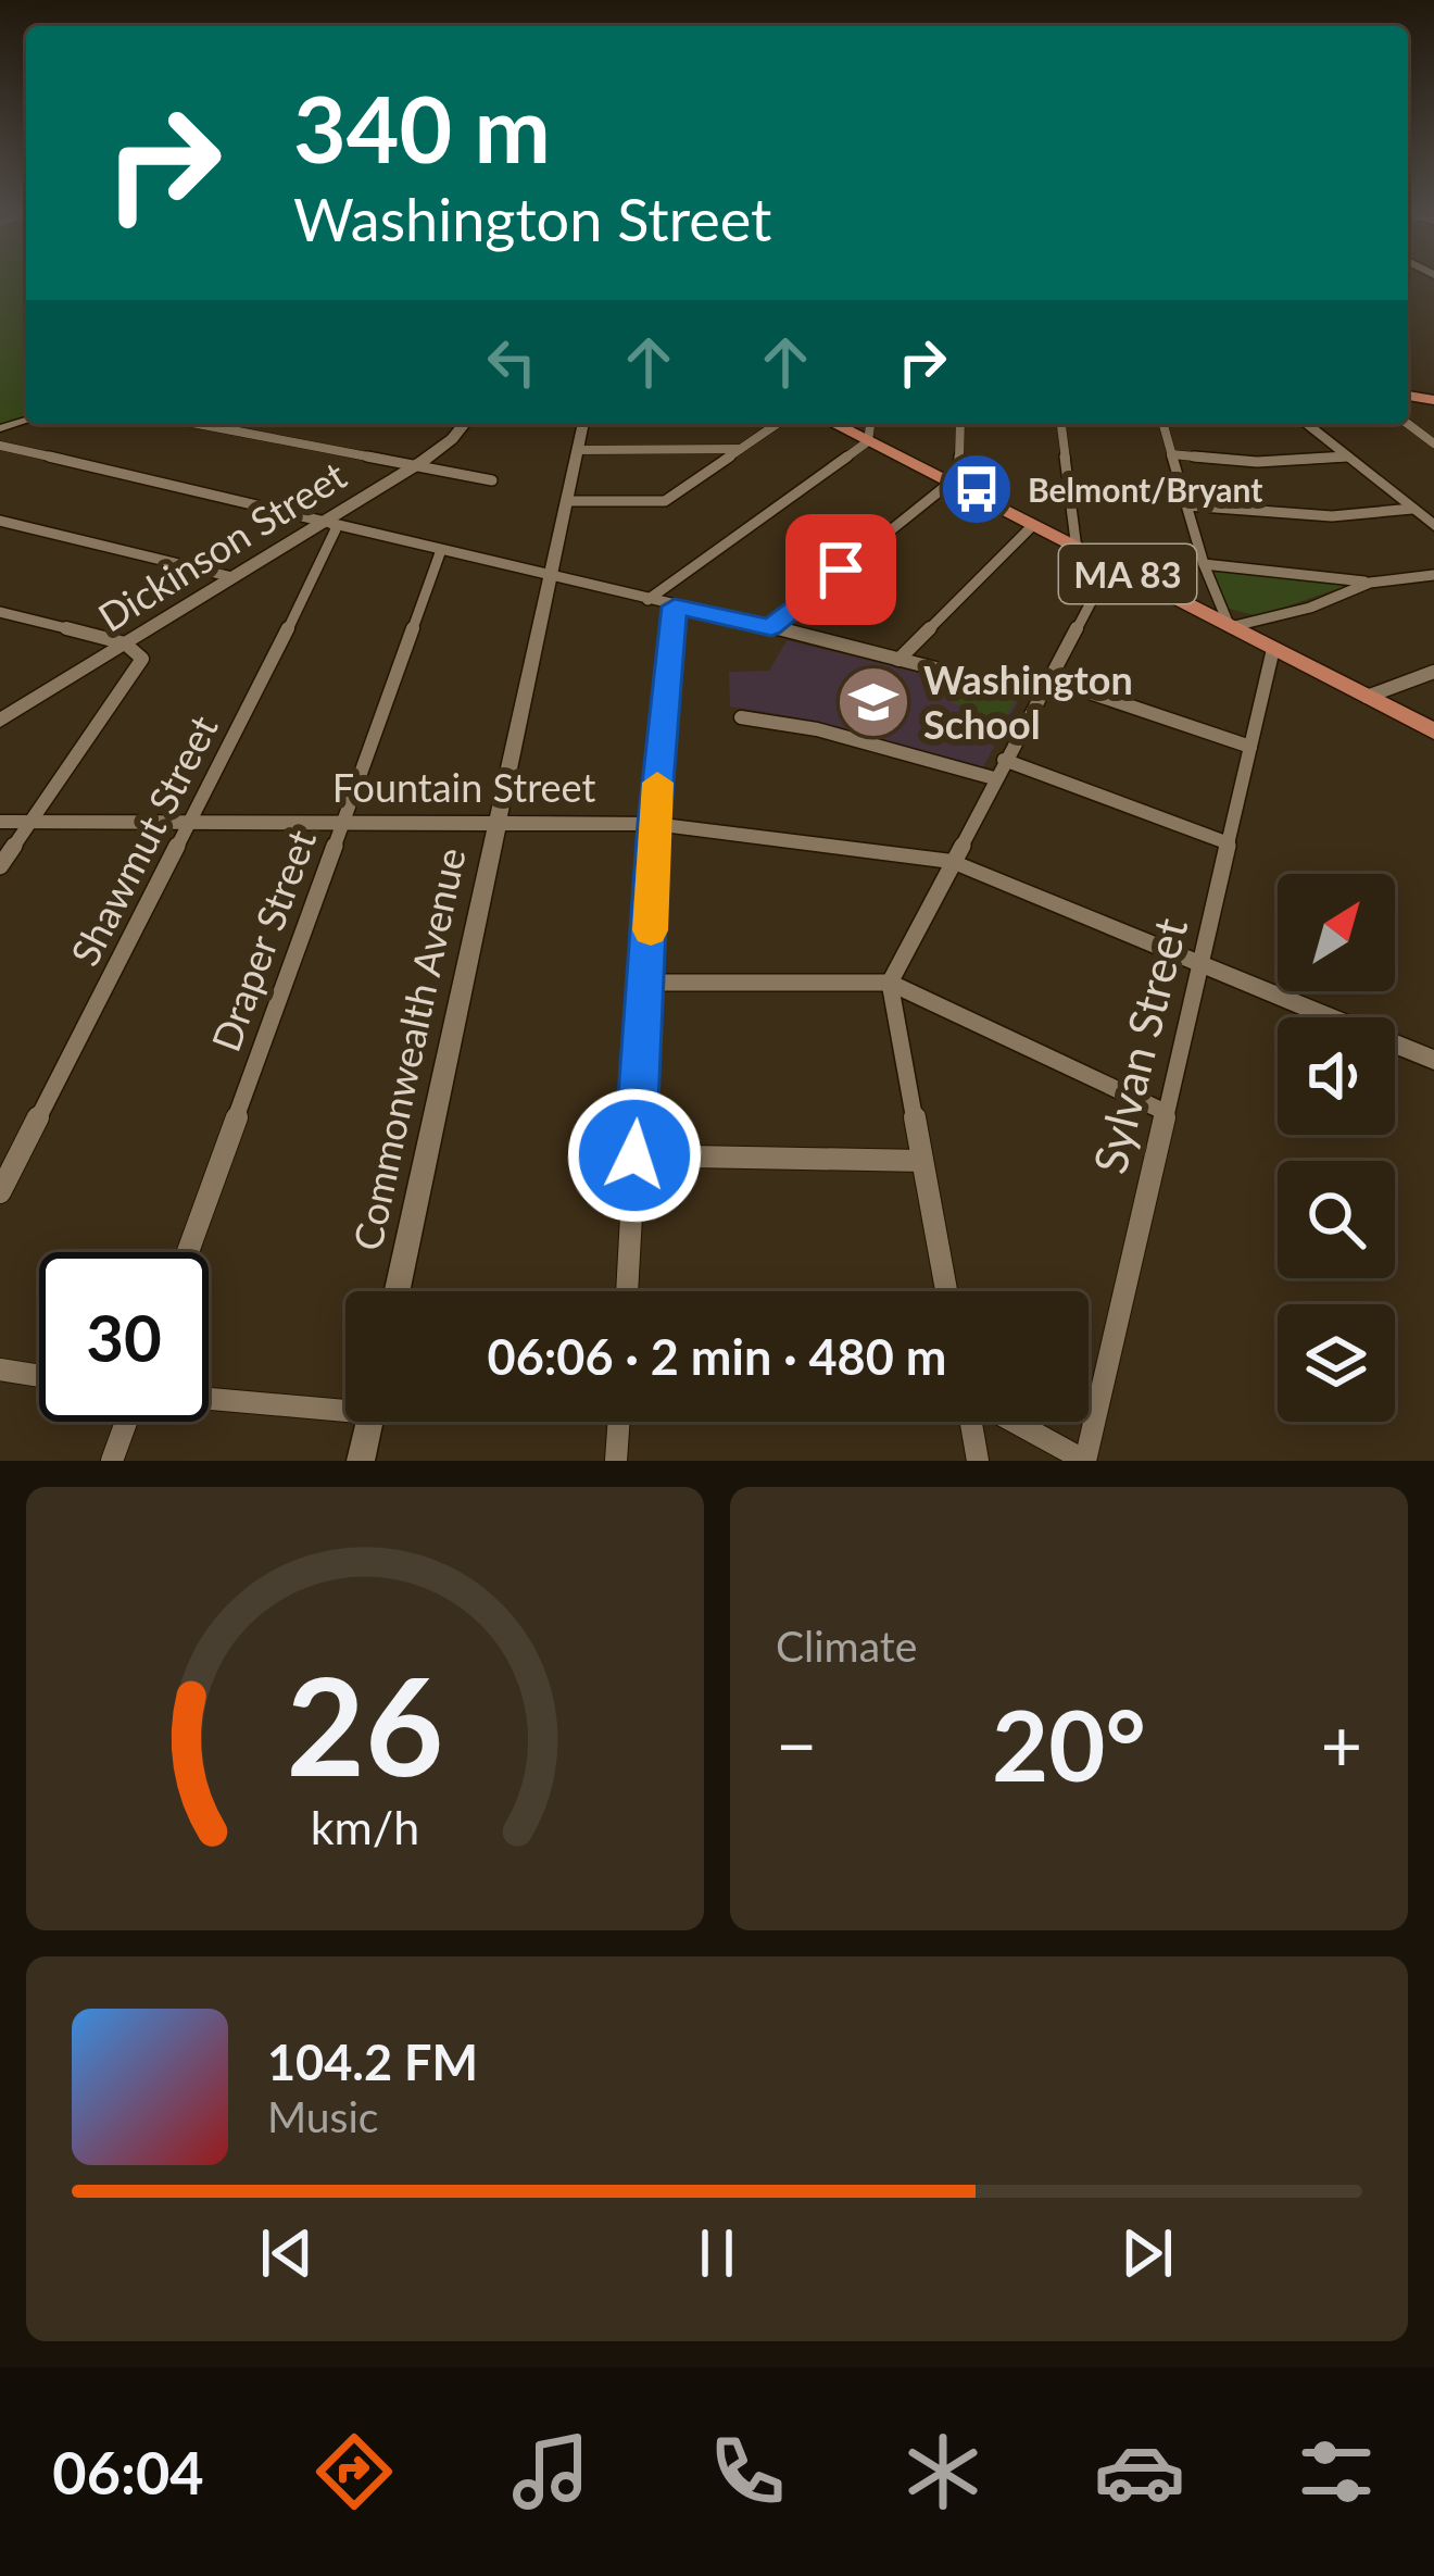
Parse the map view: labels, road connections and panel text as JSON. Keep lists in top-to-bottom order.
{
  "streets": {
    "main road": ["Dickinson Street", "MA 83"],
    "street": [
      "Fountain Street",
      "Shawmut Street",
      "Draper Street",
      "Sylvan Street",
      "Commonwealth Avenue"
    ]
  },
  "crossings": [
    ["Dickinson Street", "Shawmut Street"],
    ["MA 83", "Sylvan Street"],
    ["Fountain Street", "Shawmut Street"],
    ["Fountain Street", "Draper Street"],
    ["Fountain Street", "Sylvan Street"],
    ["Fountain Street", "Commonwealth Avenue"]
  ],
  "places": {
    "bus stop": ["Belmont/Bryant"],
    "school or university": ["Washington School"]
  },
  "north": "top right",
  "page": {
    "turn": ["340 m", "Washington Street"],
    "limit": "30",
    "trip": "06:06 · 2 min · 480 m",
    "tile": "Climate",
    "heat": ["−", "20°", "+"],
    "song": ["104.2 FM", "Music"],
    "tabs": "06:04",
    "gauge": ["26", "km/h"]
  }
}
